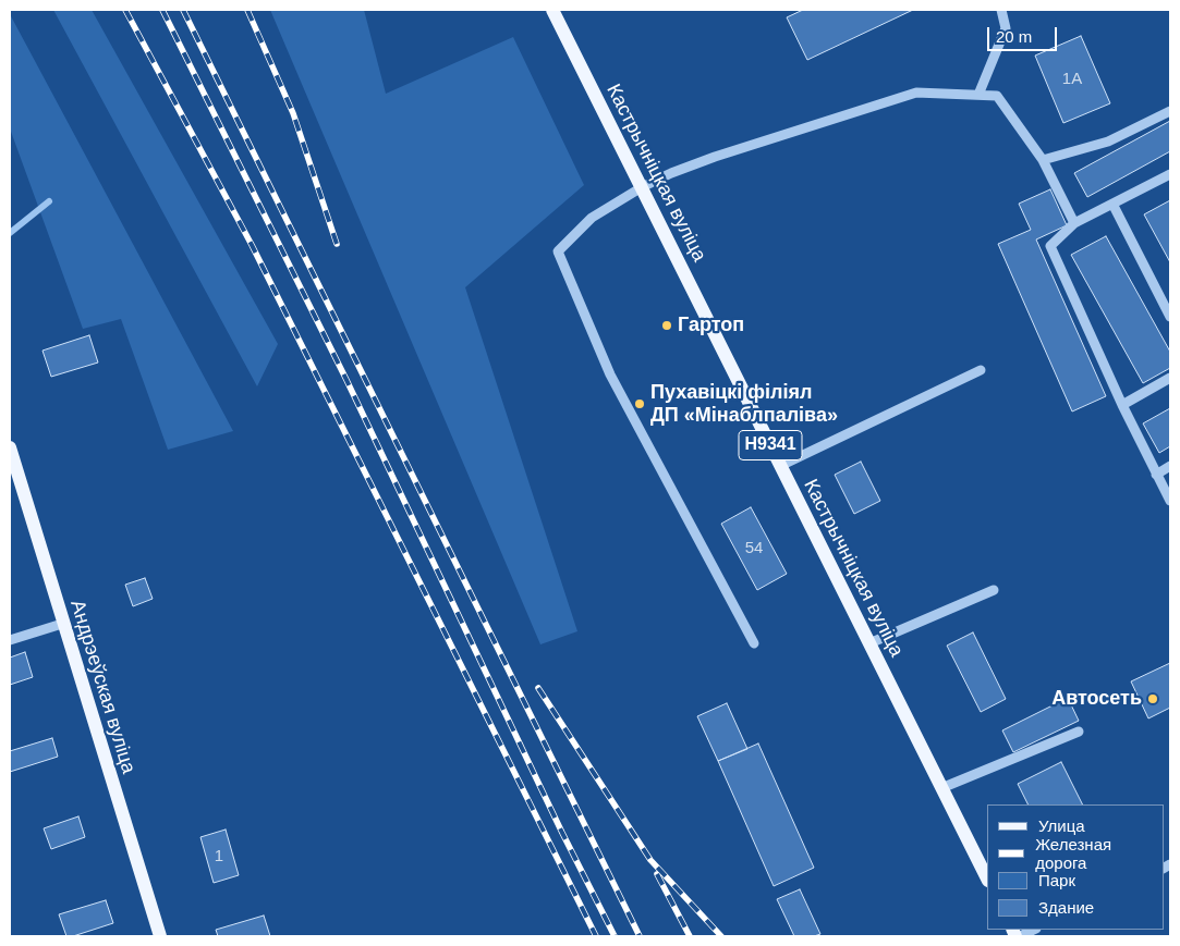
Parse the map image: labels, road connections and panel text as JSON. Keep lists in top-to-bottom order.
{
  "streets": {
    "main road": ["Кастрычніцкая вуліца", "Н9341", "Андрэеўская вуліца"]
  },
  "places": ["Гартоп", "Пухавіцкі філіял ДП «Мінаблпаліва»", "Автосеть"],
  "house_numbers": ["1А", "54", "1"],
  "legend": [
    "Улица",
    "Железная дорога",
    "Парк",
    "Здание"
  ],
  "scale_bar": "20 m"
}
